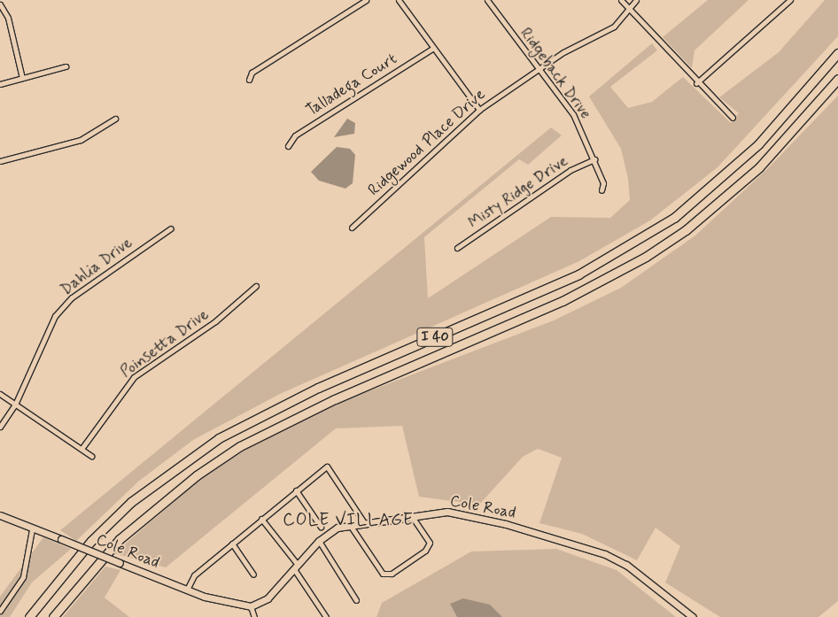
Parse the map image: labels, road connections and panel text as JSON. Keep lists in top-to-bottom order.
{
  "streets": {
    "highway": ["I 40"],
    "street": [
      "Ridgeback Drive",
      "Talladega Court",
      "Ridgewood Place Drive",
      "Misty Ridge Drive",
      "Dahlia Drive",
      "Poinsetta Drive",
      "Cole Road"
    ]
  },
  "crossings": [
    ["Ridgeback Drive", "Ridgewood Place Drive"],
    ["Ridgeback Drive", "Misty Ridge Drive"]
  ],
  "districts": ["COLE VILLAGE"]
}
